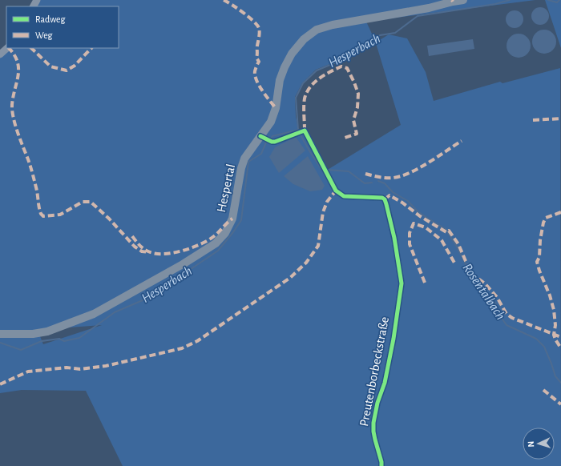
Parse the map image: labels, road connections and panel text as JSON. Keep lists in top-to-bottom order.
{
  "streets": {
    "main road": ["Hespertal"],
    "street": ["Preutenborbeckstraße"]
  },
  "crossings": [
    ["Hespertal", "Preutenborbeckstraße"]
  ],
  "water": ["Hesperbach", "Rosentalbach"],
  "legend": ["Radweg", "Weg"],
  "north": "left"
}
